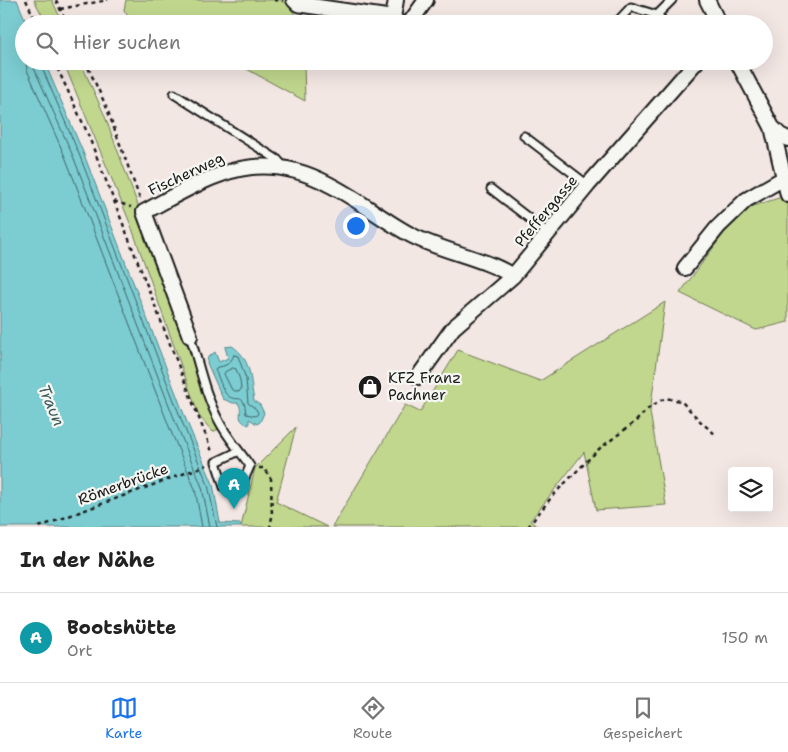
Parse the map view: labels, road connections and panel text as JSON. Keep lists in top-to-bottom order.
{
  "streets": {
    "street": ["Fischerweg", "Pfeffergasse"],
    "path": ["Römerbrücke"]
  },
  "crossings": [
    ["Fischerweg", "Pfeffergasse"]
  ],
  "water": ["Traun"],
  "places": {
    "shop": ["KFZ Franz Pachner"]
  },
  "page": {
    "search": "Hier suchen",
    "pins": "A",
    "heading": "In der Nähe",
    "list": [
      {
        "mark": "A",
        "name": "Bootshütte",
        "note": "Ort",
        "value": "150 m"
      }
    ],
    "nav": ["Karte", "Route", "Gespeichert"]
  }
}
